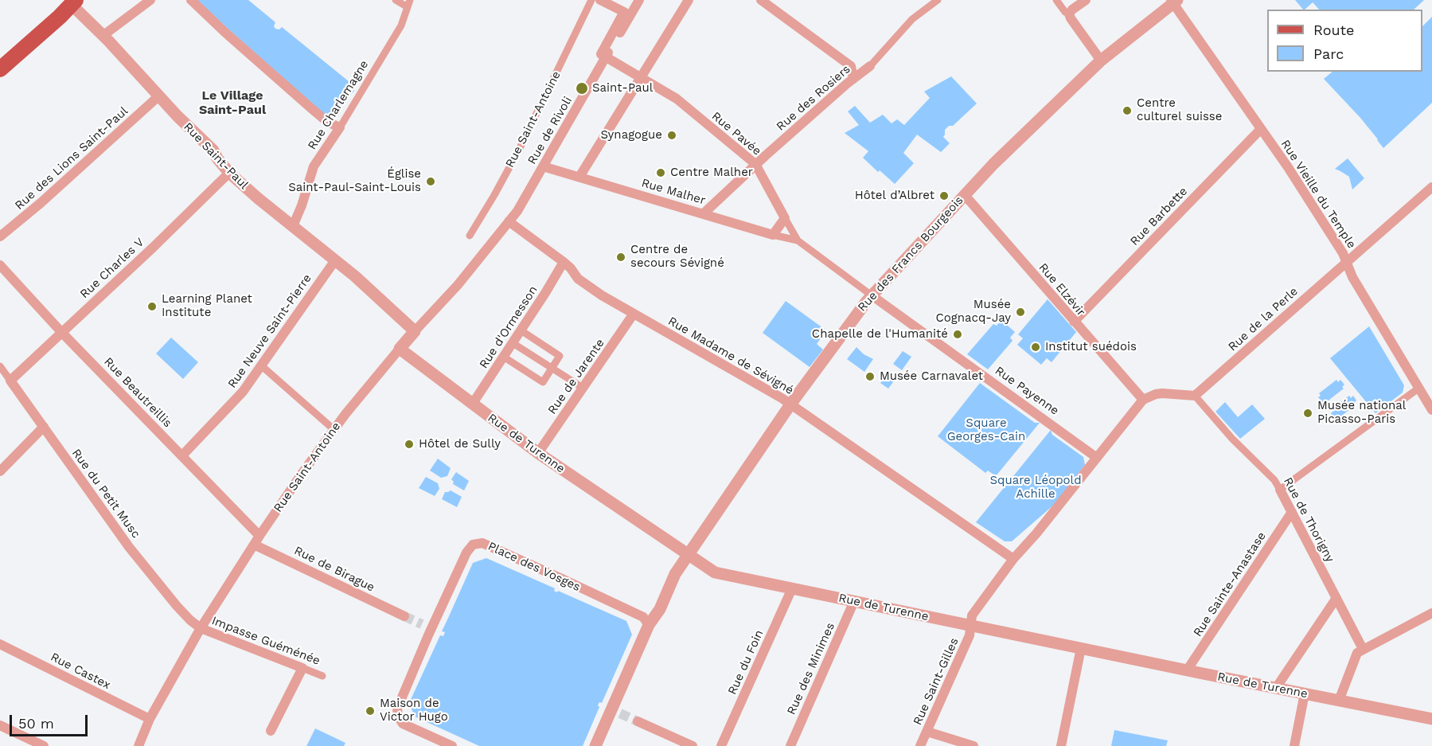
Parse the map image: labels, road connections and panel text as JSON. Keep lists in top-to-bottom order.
{
  "streets": {
    "street": [
      "Rue des Rosiers",
      "Rue Charlemagne",
      "Rue Saint-Antoine",
      "Rue de Rivoli",
      "Rue Pavée",
      "Rue Saint-Paul",
      "Rue des Lions Saint-Paul",
      "Rue Malher",
      "Rue Vieille du Temple",
      "Rue Barbette",
      "Rue des Francs Bourgeois",
      "Rue Charles V",
      "Rue Elzévir",
      "Rue de la Perle",
      "Rue d'Ormesson",
      "Rue Neuve Saint-Pierre",
      "Rue Madame de Sévigné",
      "Rue de Jarente",
      "Rue Payenne",
      "Rue Beautreillis",
      "Rue de Turenne",
      "Rue du Petit Musc",
      "Rue de Thorigny",
      "Place des Vosges",
      "Rue de Birague",
      "Rue Sainte-Anastase",
      "Impasse Guéménée",
      "Rue du Foin",
      "Rue des Minimes",
      "Rue Castex",
      "Rue Saint-Gilles"
    ]
  },
  "crossings": [
    ["Rue des Rosiers", "Rue Pavée"],
    ["Rue des Rosiers", "Rue Malher"],
    ["Rue Charlemagne", "Rue Saint-Paul"],
    ["Rue Saint-Antoine", "Rue de Rivoli"],
    ["Rue Saint-Antoine", "Rue Saint-Paul"],
    ["Rue Saint-Antoine", "Rue Madame de Sévigné"],
    ["Rue Saint-Antoine", "Rue Beautreillis"],
    ["Rue Saint-Antoine", "Rue de Turenne"],
    ["Rue Saint-Antoine", "Rue du Petit Musc"],
    ["Rue Saint-Antoine", "Rue de Birague"],
    ["Rue Saint-Antoine", "Impasse Guéménée"],
    ["Rue Saint-Antoine", "Rue Castex"],
    ["Rue de Rivoli", "Rue Pavée"],
    ["Rue de Rivoli", "Rue Malher"],
    ["Rue de Rivoli", "Rue Madame de Sévigné"],
    ["Rue Pavée", "Rue Malher"],
    ["Rue Pavée", "Rue des Francs Bourgeois"],
    ["Rue Pavée", "Rue Payenne"],
    ["Rue Saint-Paul", "Rue des Lions Saint-Paul"],
    ["Rue Saint-Paul", "Rue Charles V"],
    ["Rue Saint-Paul", "Rue Neuve Saint-Pierre"],
    ["Rue Vieille du Temple", "Rue Barbette"],
    ["Rue Vieille du Temple", "Rue des Francs Bourgeois"],
    ["Rue Vieille du Temple", "Rue de la Perle"],
    ["Rue Barbette", "Rue Elzévir"],
    ["Rue des Francs Bourgeois", "Rue Elzévir"],
    ["Rue des Francs Bourgeois", "Rue Madame de Sévigné"],
    ["Rue des Francs Bourgeois", "Rue Payenne"],
    ["Rue des Francs Bourgeois", "Rue de Turenne"],
    ["Rue des Francs Bourgeois", "Place des Vosges"],
    ["Rue Charles V", "Rue Beautreillis"],
    ["Rue Charles V", "Rue du Petit Musc"],
    ["Rue Elzévir", "Rue Saint-Gilles"],
    ["Rue de la Perle", "Rue de Thorigny"],
    ["Rue d'Ormesson", "Rue Madame de Sévigné"],
    ["Rue d'Ormesson", "Rue de Turenne"],
    ["Rue Neuve Saint-Pierre", "Rue Beautreillis"],
    ["Rue Madame de Sévigné", "Rue de Jarente"],
    ["Rue Madame de Sévigné", "Rue Saint-Gilles"],
    ["Rue de Jarente", "Rue de Turenne"],
    ["Rue Payenne", "Rue Saint-Gilles"],
    ["Rue Beautreillis", "Rue de Birague"],
    ["Rue de Turenne", "Rue Sainte-Anastase"],
    ["Rue de Turenne", "Rue du Foin"],
    ["Rue de Turenne", "Rue des Minimes"],
    ["Rue de Turenne", "Rue Saint-Gilles"],
    ["Rue du Petit Musc", "Impasse Guéménée"],
    ["Rue de Thorigny", "Rue Sainte-Anastase"]
  ],
  "districts": ["Le Village Saint-Paul"],
  "parks": ["Square Georges-Cain", "Square Léopold Achille"],
  "places": [
    "Saint-Paul",
    "Centre culturel suisse",
    "Synagogue",
    "Centre Malher",
    "Église Saint-Paul-Saint-Louis",
    "Hôtel d’Albret",
    "Centre de secours Sévigné",
    "Learning Planet Institute",
    "Musée Cognacq-Jay",
    "Chapelle de l'Humanité",
    "Institut suédois",
    "Musée Carnavalet",
    "Musée national Picasso-Paris",
    "Hôtel de Sully",
    "Maison de Victor Hugo"
  ],
  "legend": ["Route", "Parc"],
  "scale_bar": "50 m"
}
